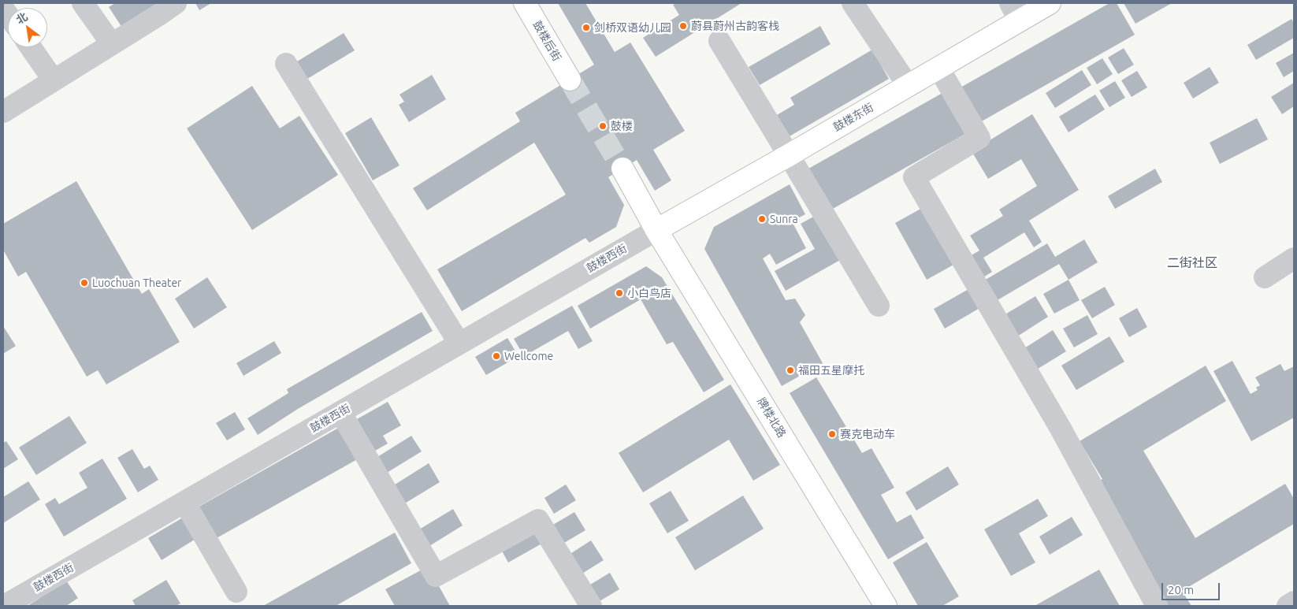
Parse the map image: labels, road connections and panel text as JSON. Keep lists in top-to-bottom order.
{
  "streets": {
    "main road": ["鼓楼后街", "鼓楼东街", "牌楼北路"],
    "street": ["鼓楼西街"]
  },
  "crossings": [
    ["鼓楼东街", "鼓楼西街"],
    ["鼓楼东街", "牌楼北路"],
    ["鼓楼西街", "牌楼北路"]
  ],
  "districts": ["二街社区"],
  "places": [
    "蔚县蔚州古韵客栈",
    "剑桥双语幼儿园",
    "鼓楼",
    "Sunra",
    "Luochuan Theater",
    "小白鸟店",
    "Wellcome",
    "福田五星摩托",
    "赛克电动车"
  ],
  "scale_bar": "20 m",
  "north": "top left"
}
